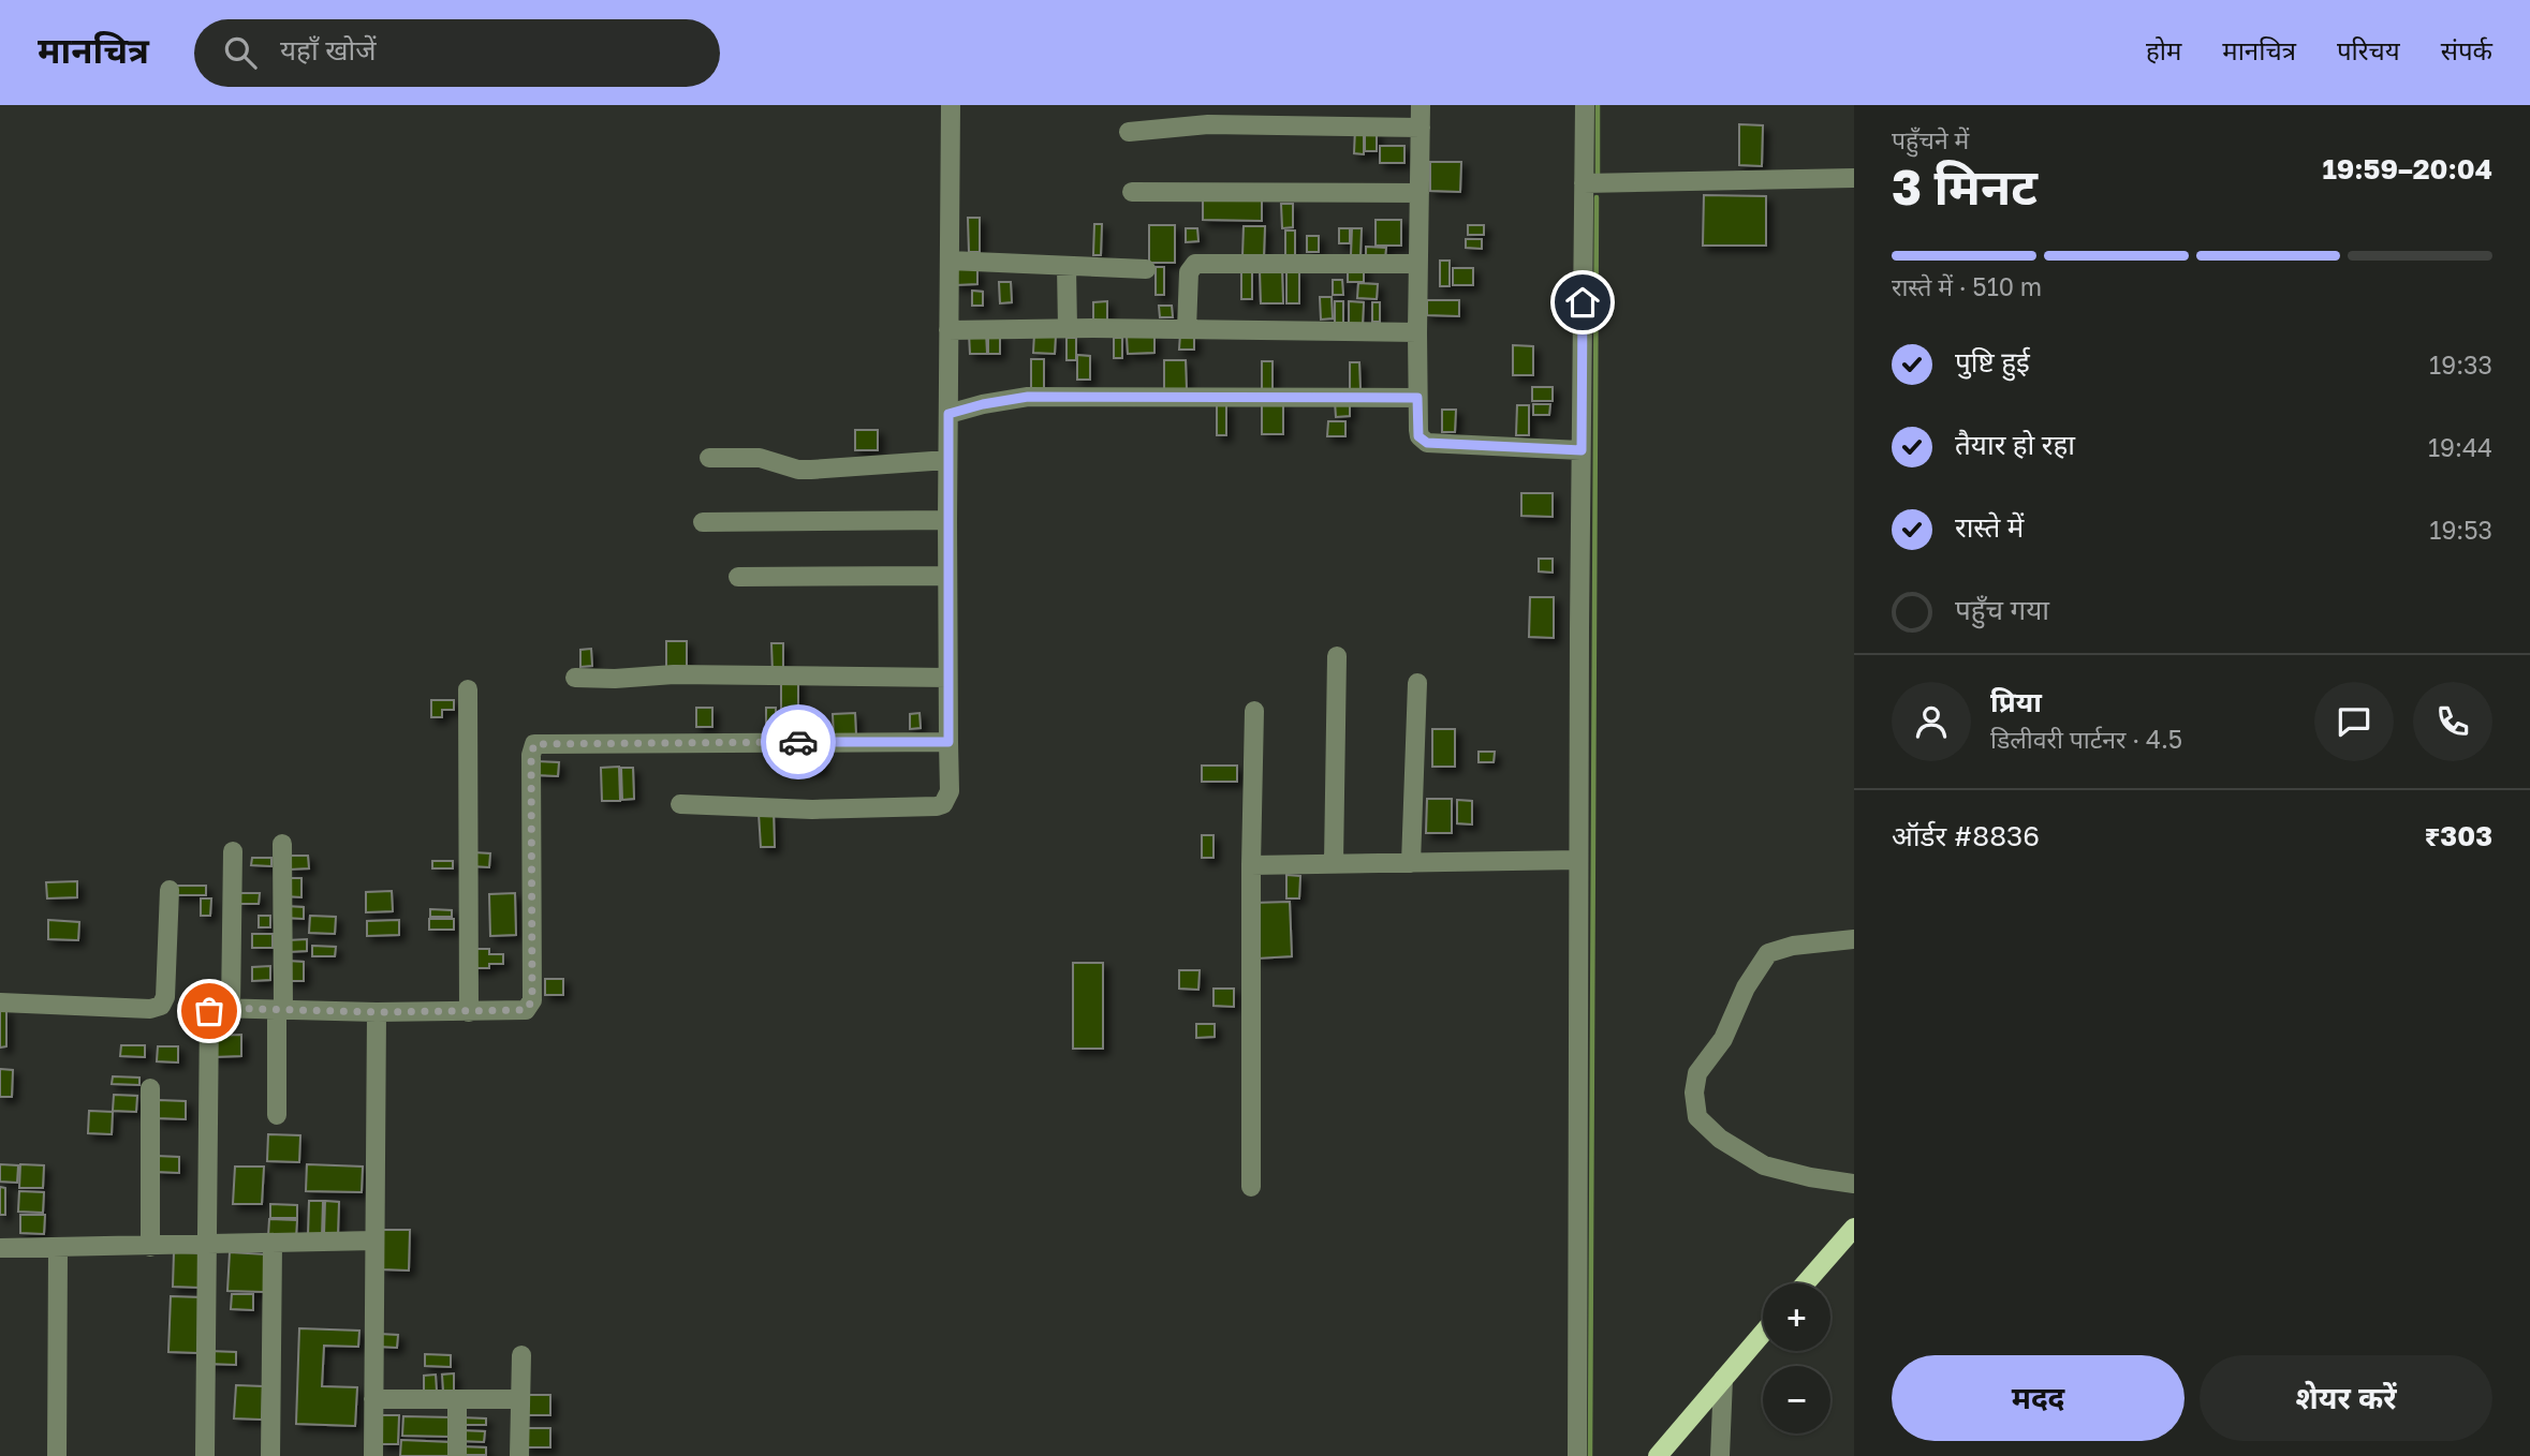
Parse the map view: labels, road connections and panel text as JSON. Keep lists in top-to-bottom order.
{
  "page": {
    "header": "मानचित्र",
    "search": "यहाँ खोजें",
    "nav": [
      "होम",
      "मानचित्र",
      "परिचय",
      "संपर्क"
    ],
    "heading": ["3 मिनट", "पहुँचने में", "19:59–20:04"],
    "panel": [
      "प्रिया",
      "डिलीवरी पार्टनर · 4.5",
      "ऑर्डर #8836",
      "₹303"
    ],
    "bar": "रास्ते में · 510 m",
    "list": [
      ["पुष्टि हुई", "19:33"],
      ["तैयार हो रहा", "19:44"],
      ["रास्ते में", "19:53"],
      "पहुँच गया"
    ],
    "map_buttons": ["+", "−"],
    "buttons": ["मदद", "शेयर करें"]
  }
}
